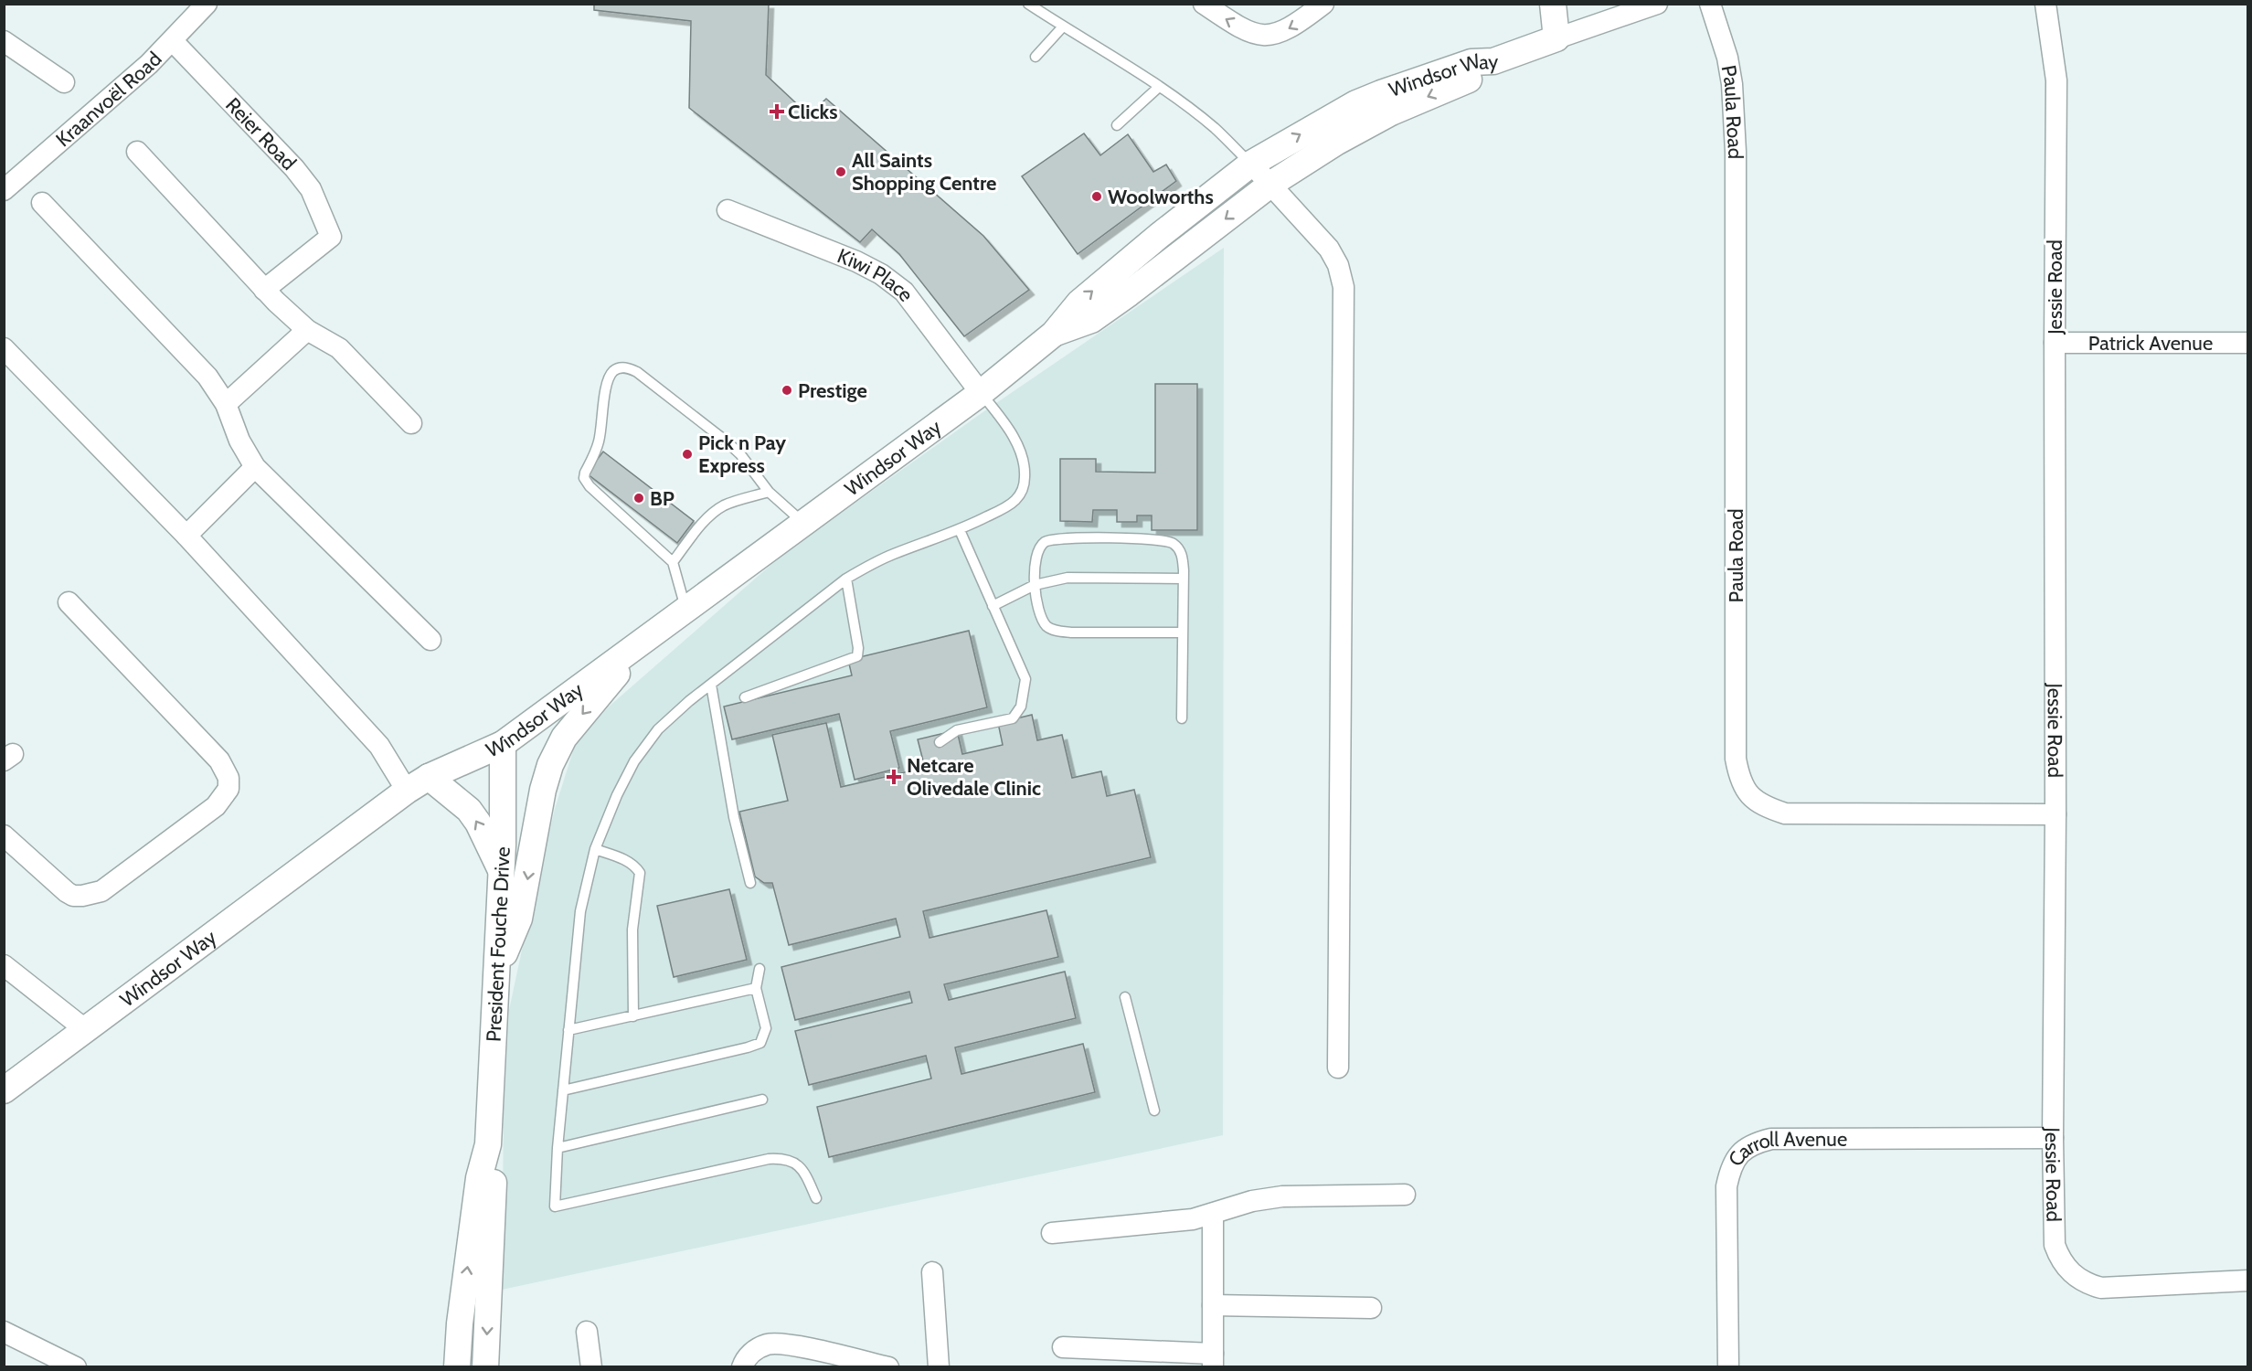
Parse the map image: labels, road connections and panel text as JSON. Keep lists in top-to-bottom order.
{
  "streets": {
    "street": [
      "Windsor Way",
      "Kraanvoël Road",
      "Paula Road",
      "Reier Road",
      "Kiwi Place",
      "Jessie Road",
      "Patrick Avenue",
      "President Fouche Drive",
      "Carroll Avenue"
    ]
  },
  "crossings": [
    ["Windsor Way", "Kiwi Place"],
    ["Windsor Way", "President Fouche Drive"],
    ["Kraanvoël Road", "Reier Road"],
    ["Paula Road", "Jessie Road"],
    ["Jessie Road", "Patrick Avenue"],
    ["Jessie Road", "Carroll Avenue"]
  ],
  "places": {
    "health": ["Clicks", "Netcare Olivedale Clinic"],
    "other": [
      "All Saints Shopping Centre",
      "Woolworths",
      "Prestige",
      "Pick n Pay Express",
      "BP"
    ]
  }
}
